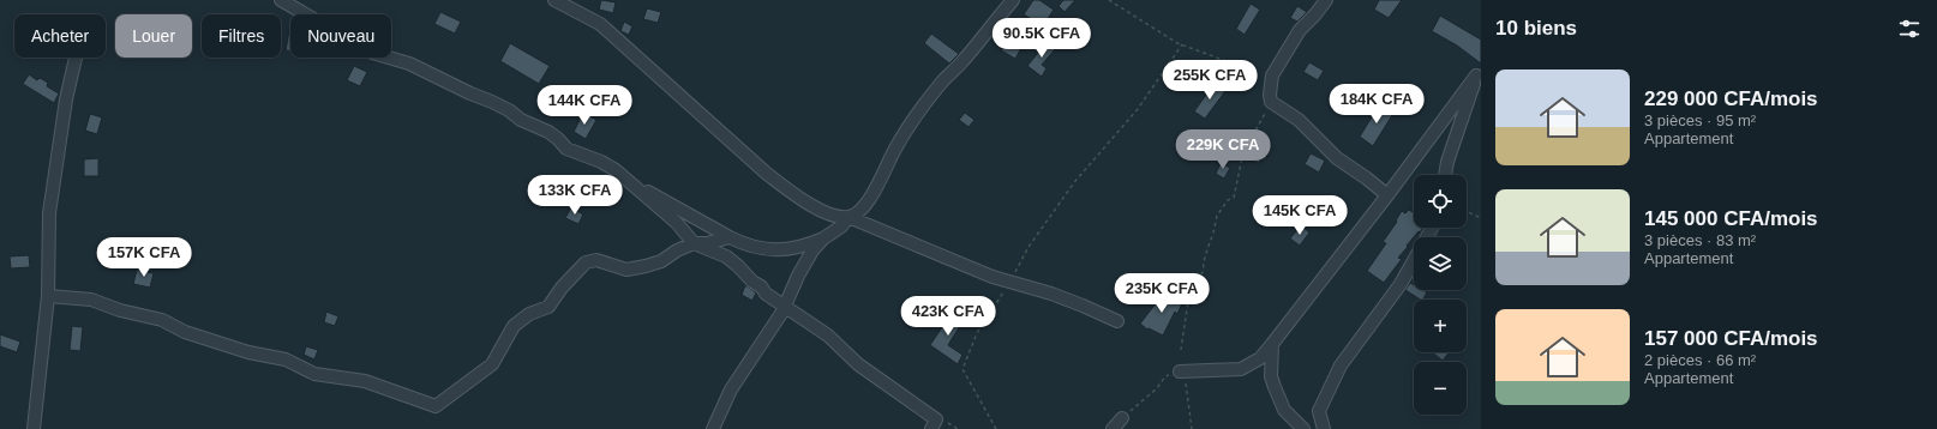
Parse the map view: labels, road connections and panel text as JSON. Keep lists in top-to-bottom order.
{
  "page": {
    "heading": "10 biens",
    "chip": [
      "Acheter",
      "Louer",
      "Filtres",
      "Nouveau"
    ],
    "price": [
      "90.5K CFA",
      "255K CFA",
      "184K CFA",
      "144K CFA",
      "229K CFA",
      "133K CFA",
      "145K CFA",
      "157K CFA",
      "235K CFA",
      "423K CFA"
    ],
    "list": [
      {
        "name": "229 000 CFA/mois",
        "note": "3 pièces · 95 m² · Appartement"
      },
      {
        "name": "145 000 CFA/mois",
        "note": "3 pièces · 83 m² · Appartement"
      },
      {
        "name": "157 000 CFA/mois",
        "note": "2 pièces · 66 m² · Appartement"
      }
    ],
    "map_buttons": ["+", "−"]
  }
}
